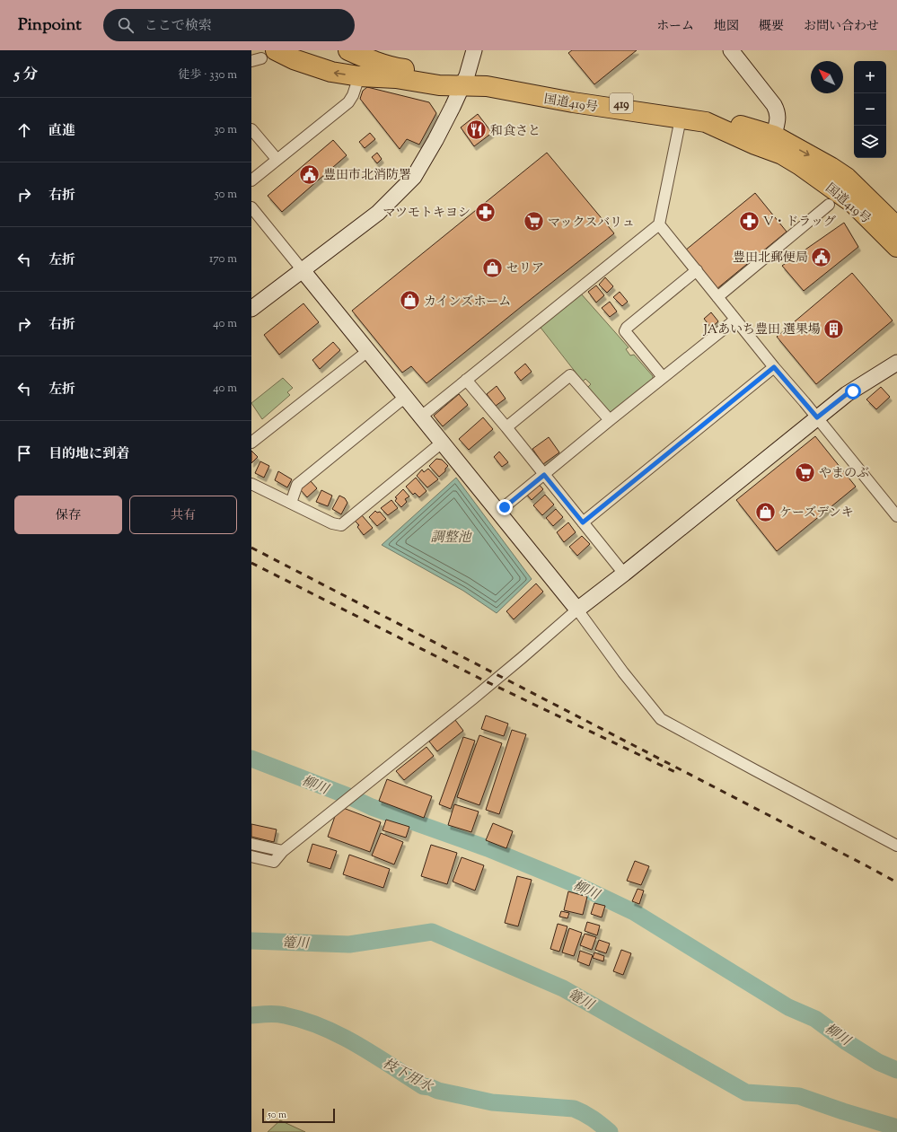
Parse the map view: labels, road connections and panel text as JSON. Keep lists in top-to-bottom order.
{
  "streets": {
    "highway": ["国道419号", "419"]
  },
  "water": [
    "調整池",
    "柳川",
    "篭川",
    "枝下用水"
  ],
  "places": {
    "restaurant": ["和食さと"],
    "public building": ["豊田市北消防署", "豊田北郵便局"],
    "pharmacy": ["マツモトキヨシ", "V・ドラッグ"],
    "supermarket": ["マックスバリュ", "やまのぶ"],
    "shop": ["セリア", "カインズホーム", "ケーズデンキ"],
    "building": ["JAあいち豊田 選果場"]
  },
  "scale_bar": "50 m",
  "north": "top left",
  "page": {
    "header": "Pinpoint",
    "search": "ここで検索",
    "nav": [
      "ホーム",
      "地図",
      "概要",
      "お問い合わせ"
    ],
    "heading": ["5 分", "徒歩 · 330 m"],
    "map_buttons": ["+", "−"],
    "list": [
      ["直進", "30 m"],
      ["右折", "50 m"],
      ["左折", "170 m"],
      ["右折", "40 m"],
      ["左折", "40 m"],
      "目的地に到着"
    ],
    "buttons": ["保存", "共有"],
    "scale": "50 m"
  }
}
